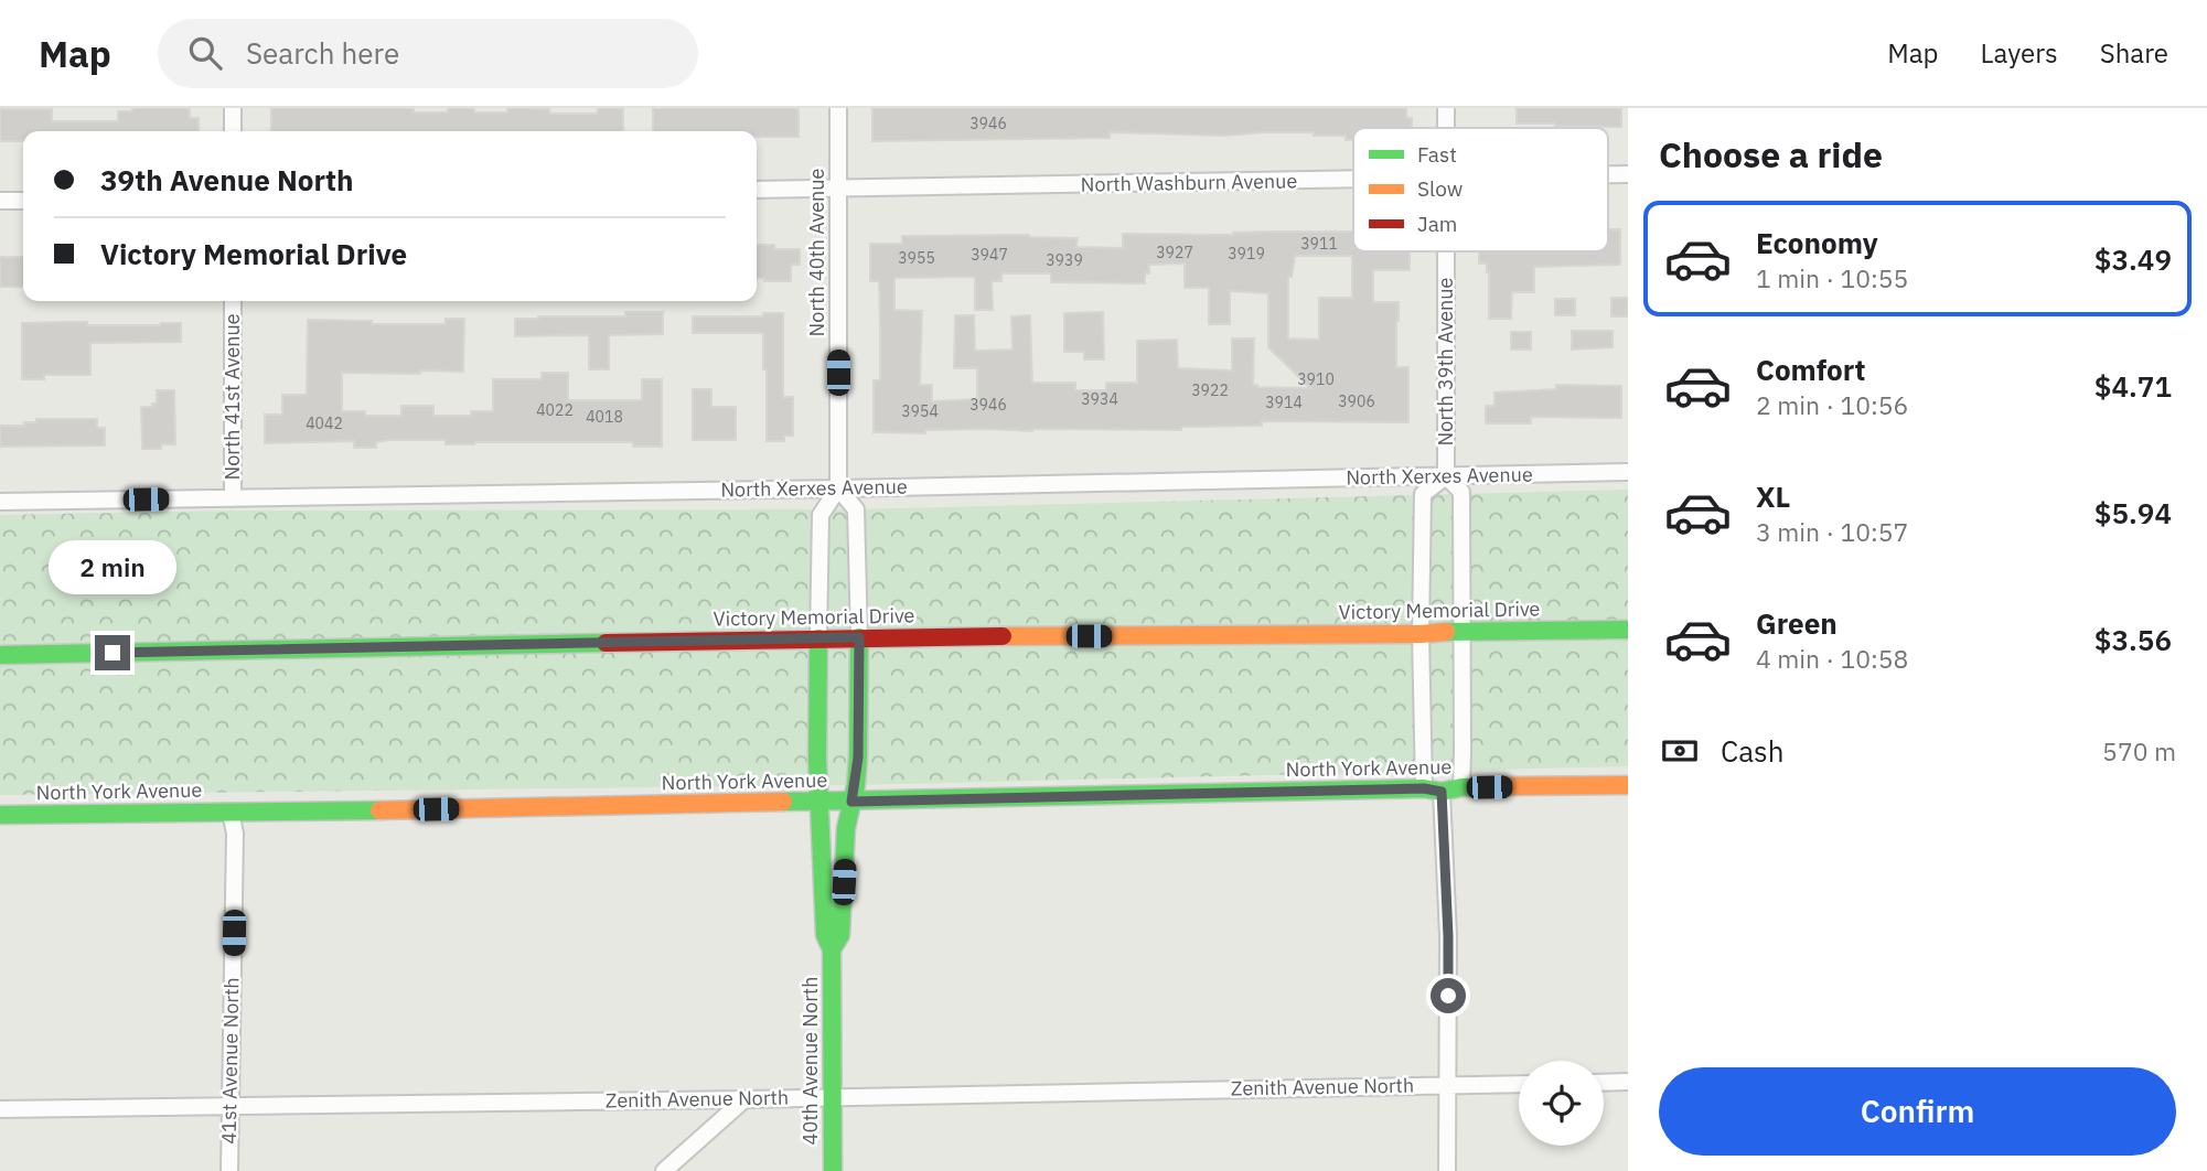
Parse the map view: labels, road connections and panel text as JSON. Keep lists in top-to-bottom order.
{
  "streets": {
    "street": [
      "North Washburn Avenue",
      "North 40th Avenue",
      "North 39th Avenue",
      "North 41st Avenue",
      "North Xerxes Avenue",
      "Victory Memorial Drive",
      "North York Avenue",
      "41st Avenue North",
      "40th Avenue North",
      "Zenith Avenue North"
    ]
  },
  "crossings": [
    ["North Washburn Avenue", "North 40th Avenue"],
    ["North 40th Avenue", "North Xerxes Avenue"],
    ["North 40th Avenue", "Victory Memorial Drive"],
    ["North 40th Avenue", "North York Avenue"],
    ["North 40th Avenue", "40th Avenue North"],
    ["North 39th Avenue", "North Xerxes Avenue"],
    ["North 39th Avenue", "Victory Memorial Drive"],
    ["North 39th Avenue", "North York Avenue"],
    ["North 41st Avenue", "North Xerxes Avenue"],
    ["North York Avenue", "41st Avenue North"],
    ["41st Avenue North", "Zenith Avenue North"],
    ["40th Avenue North", "Zenith Avenue North"]
  ],
  "house_numbers": [
    "3946",
    "3911",
    "3927",
    "3919",
    "3947",
    "3955",
    "3939",
    "3910",
    "3922",
    "3934",
    "3906",
    "3914",
    "3946",
    "4022",
    "3954",
    "4018",
    "4042"
  ],
  "legend": ["Fast", "Slow", "Jam"],
  "page": {
    "header": "Map",
    "search": "Search here",
    "nav": ["Map", "Layers", "Share"],
    "heading": "Choose a ride",
    "banner": ["39th Avenue North", "Victory Memorial Drive"],
    "list": [
      {
        "name": "Economy",
        "note": "1 min · 10:55",
        "value": "$3.49"
      },
      {
        "name": "Comfort",
        "note": "2 min · 10:56",
        "value": "$4.71"
      },
      {
        "name": "XL",
        "note": "3 min · 10:57",
        "value": "$5.94"
      },
      {
        "name": "Green",
        "note": "4 min · 10:58",
        "value": "$3.56"
      }
    ],
    "bubble": "2 min",
    "pay": ["Cash", "570 m"],
    "buttons": "Confirm"
  }
}
